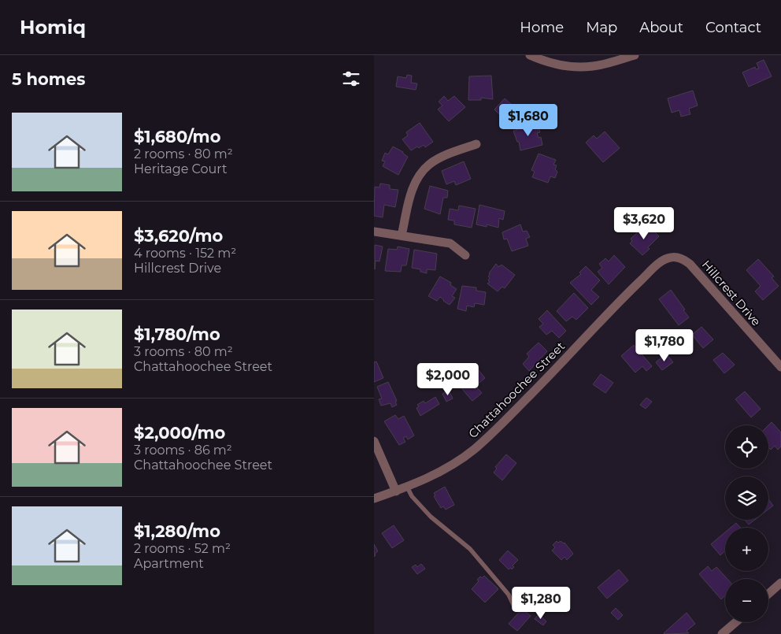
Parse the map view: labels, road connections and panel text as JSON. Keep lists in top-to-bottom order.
{
  "streets": {
    "street": ["Hillcrest Drive", "Chattahoochee Street"]
  },
  "crossings": [
    ["Hillcrest Drive", "Chattahoochee Street"]
  ],
  "page": {
    "header": "Homiq",
    "nav": [
      "Home",
      "Map",
      "About",
      "Contact"
    ],
    "heading": "5 homes",
    "list": [
      {
        "name": "$1,680/mo",
        "note": "2 rooms · 80 m² · Heritage Court"
      },
      {
        "name": "$3,620/mo",
        "note": "4 rooms · 152 m² · Hillcrest Drive"
      },
      {
        "name": "$1,780/mo",
        "note": "3 rooms · 80 m² · Chattahoochee Street"
      },
      {
        "name": "$2,000/mo",
        "note": "3 rooms · 86 m² · Chattahoochee Street"
      },
      {
        "name": "$1,280/mo",
        "note": "2 rooms · 52 m² · Apartment"
      }
    ],
    "price": [
      "$1,680",
      "$3,620",
      "$1,780",
      "$2,000",
      "$1,280"
    ],
    "map_buttons": ["+", "−"]
  }
}
